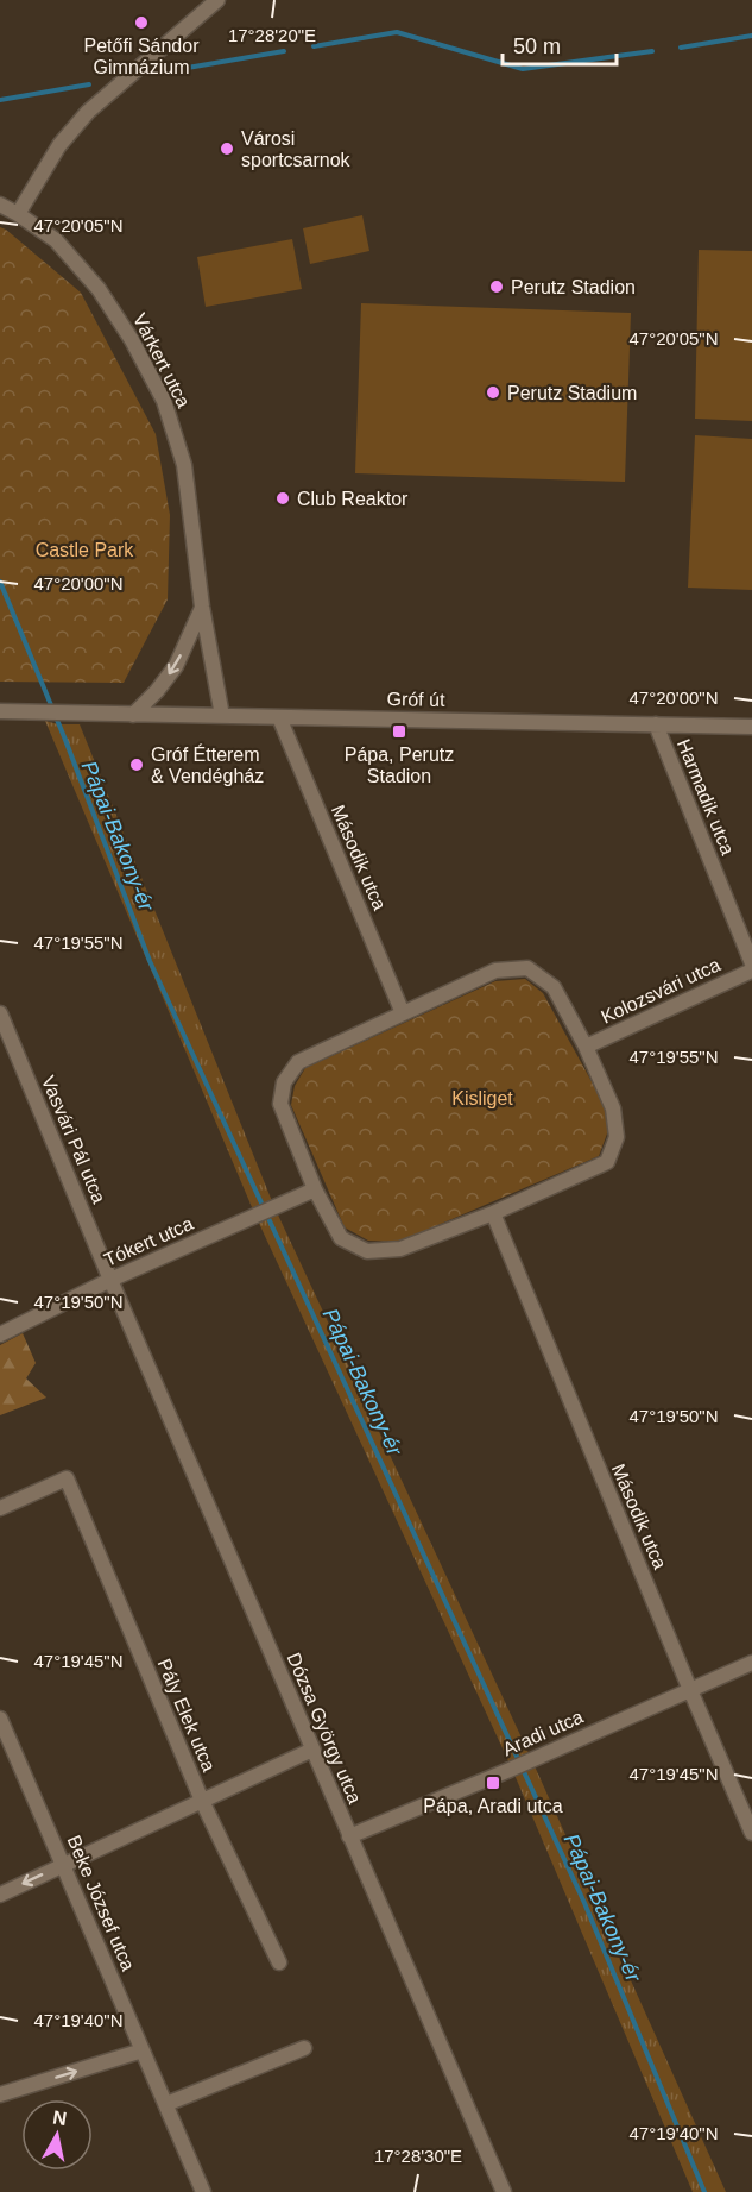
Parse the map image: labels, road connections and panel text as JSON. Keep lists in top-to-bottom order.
{
  "streets": {
    "street": [
      "Várkert utca",
      "Gróf út",
      "Harmadik utca",
      "Második utca",
      "Kolozsvári utca",
      "Vasvári Pál utca",
      "Tókert utca",
      "Pály Elek utca",
      "Dózsa György utca",
      "Aradi utca",
      "Beke József utca"
    ]
  },
  "crossings": [
    ["Várkert utca", "Gróf út"],
    ["Gróf út", "Harmadik utca"],
    ["Gróf út", "Második utca"],
    ["Második utca", "Aradi utca"],
    ["Vasvári Pál utca", "Tókert utca"],
    ["Vasvári Pál utca", "Dózsa György utca"],
    ["Tókert utca", "Dózsa György utca"],
    ["Dózsa György utca", "Aradi utca"]
  ],
  "water": ["Pápai-Bakony-ér"],
  "parks": ["Castle Park", "Kisliget"],
  "places": {
    "other": [
      "Petőfi Sándor Gimnázium",
      "Városi sportcsarnok",
      "Perutz Stadion",
      "Perutz Stadium",
      "Club Reaktor",
      "Gróf Étterem & Vendégház"
    ],
    "transit": ["Pápa, Perutz Stadion", "Pápa, Aradi utca"]
  },
  "scale_bar": "50 m",
  "north": "top",
  "coordinates": [
    "17°28'20\"E",
    "47°20'05\"N",
    "47°20'00\"N",
    "47°19'55\"N",
    "47°19'50\"N",
    "47°19'45\"N",
    "47°19'40\"N",
    "17°28'30\"E"
  ]
}
